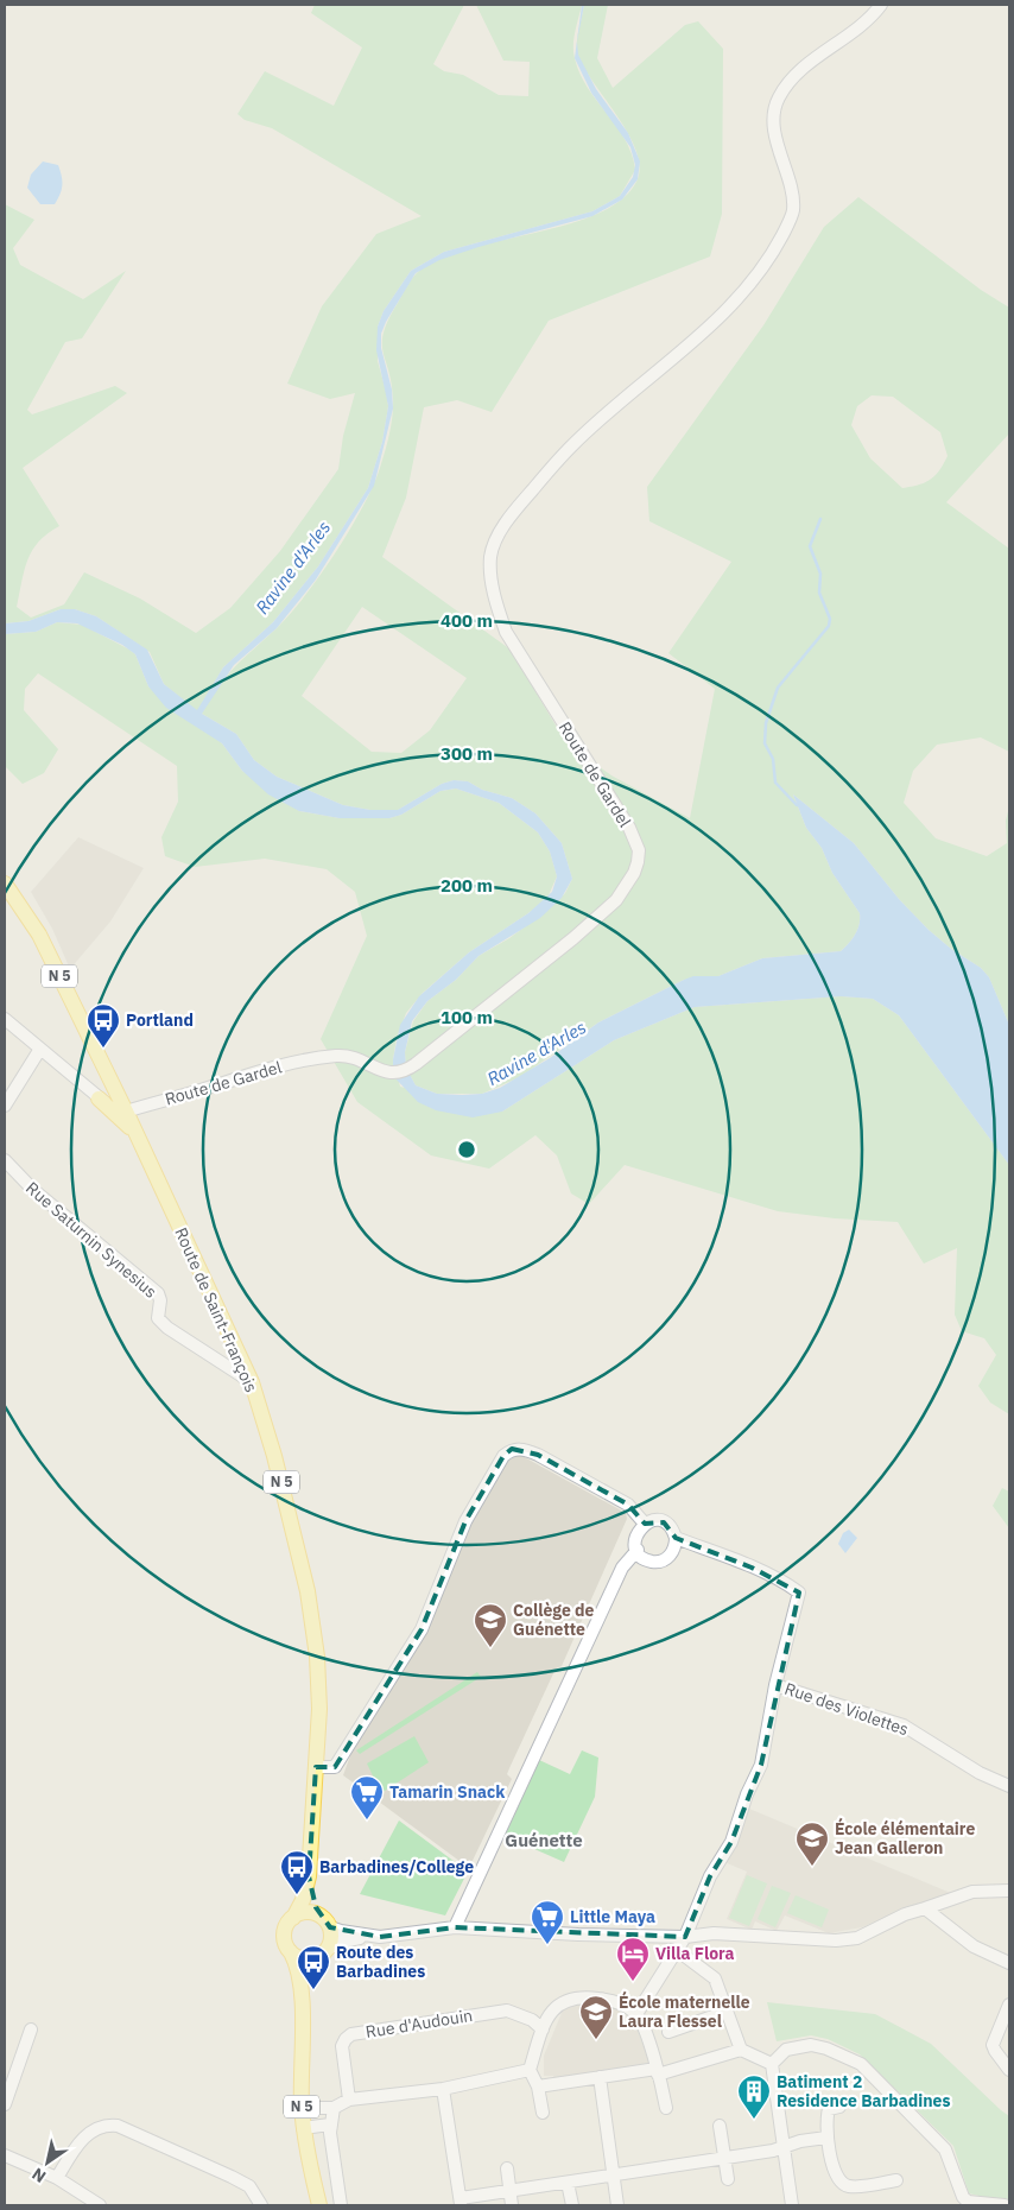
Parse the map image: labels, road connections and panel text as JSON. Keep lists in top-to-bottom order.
{
  "streets": {
    "main road": ["N 5", "Route de Saint-François"],
    "street": [
      "Route de Gardel",
      "Rue Saturnin Synesius",
      "Rue des Violettes",
      "Rue d'Audouin"
    ]
  },
  "crossings": [
    ["Route de Gardel", "Route de Saint-François"],
    ["N 5", "Route de Saint-François"],
    ["Rue Saturnin Synesius", "Route de Saint-François"]
  ],
  "districts": ["Guénette"],
  "water": ["Ravine d'Arles"],
  "places": {
    "bus stop": ["Portland", "Barbadines/College", "Route des Barbadines"],
    "school or university": ["Collège de Guénette", "École élémentaire Jean Galleron", "École maternelle Laura Flessel"],
    "supermarket": ["Tamarin Snack", "Little Maya"],
    "hotel": ["Villa Flora"],
    "building": ["Batiment 2 Residence Barbadines"]
  },
  "north": "bottom left",
  "rings": [
    "400 m",
    "300 m",
    "200 m",
    "100 m"
  ]
}
